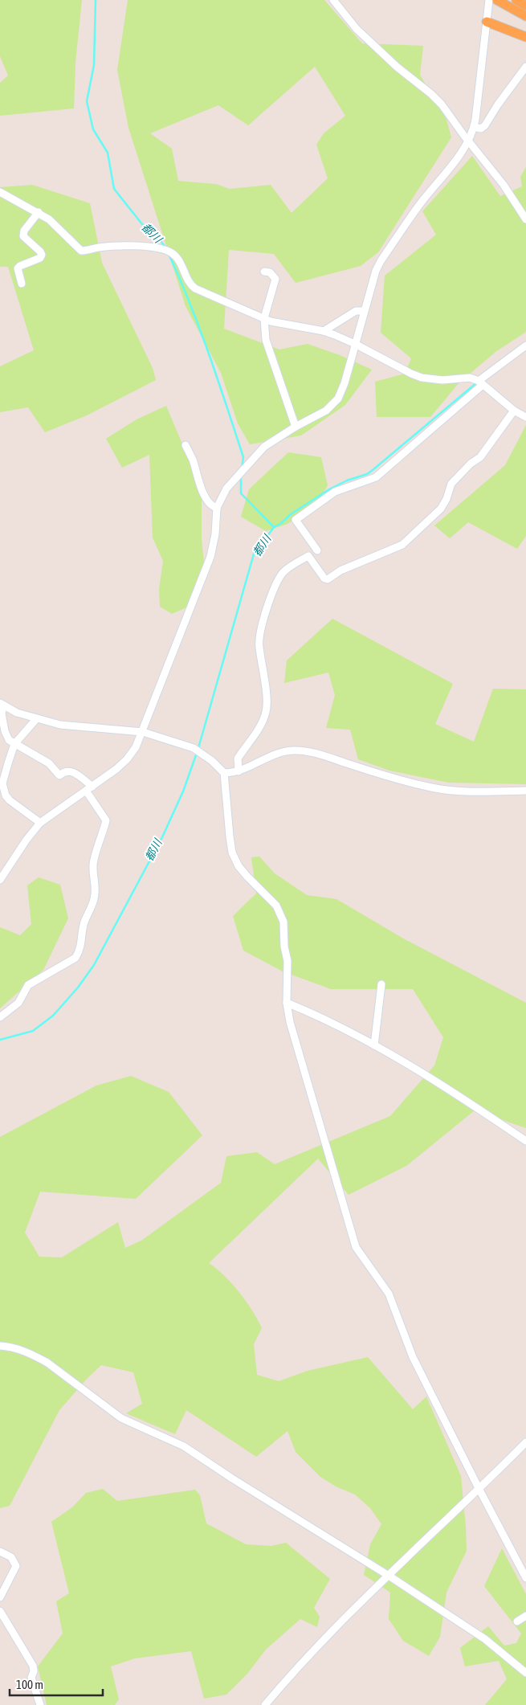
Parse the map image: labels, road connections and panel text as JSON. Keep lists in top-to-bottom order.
{
  "water": ["都川"],
  "scale_bar": "100 m"
}
